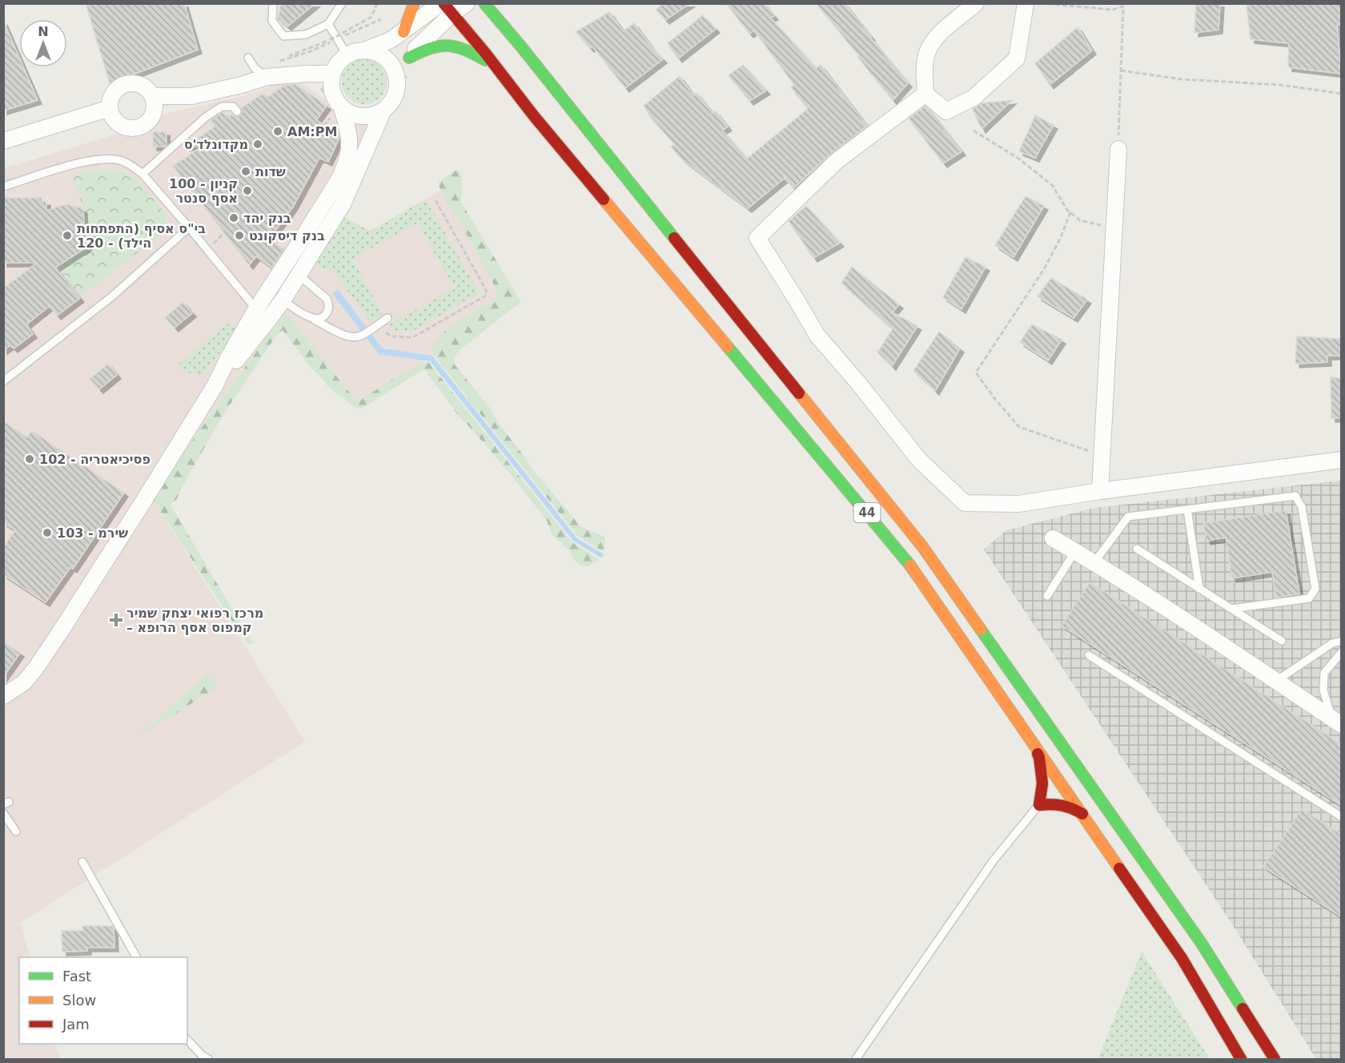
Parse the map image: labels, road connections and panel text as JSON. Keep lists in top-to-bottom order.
{
  "streets": {
    "highway": ["44"]
  },
  "places": {
    "other": [
      "AM:PM",
      "מקדונלד'ס",
      "שדות",
      "100 - קניון אסף סנטר",
      "בנק יהד",
      "בי\"ס אסיף (התפתחות הילד) - 120",
      "בנק דיסקונט",
      "102 - פסיכיאטריה",
      "103 - שירמ"
    ],
    "health": ["מרכז רפואי יצחק שמיר – קמפוס אסף הרופא"]
  },
  "legend": ["Fast", "Slow", "Jam"],
  "north": "top"
}
